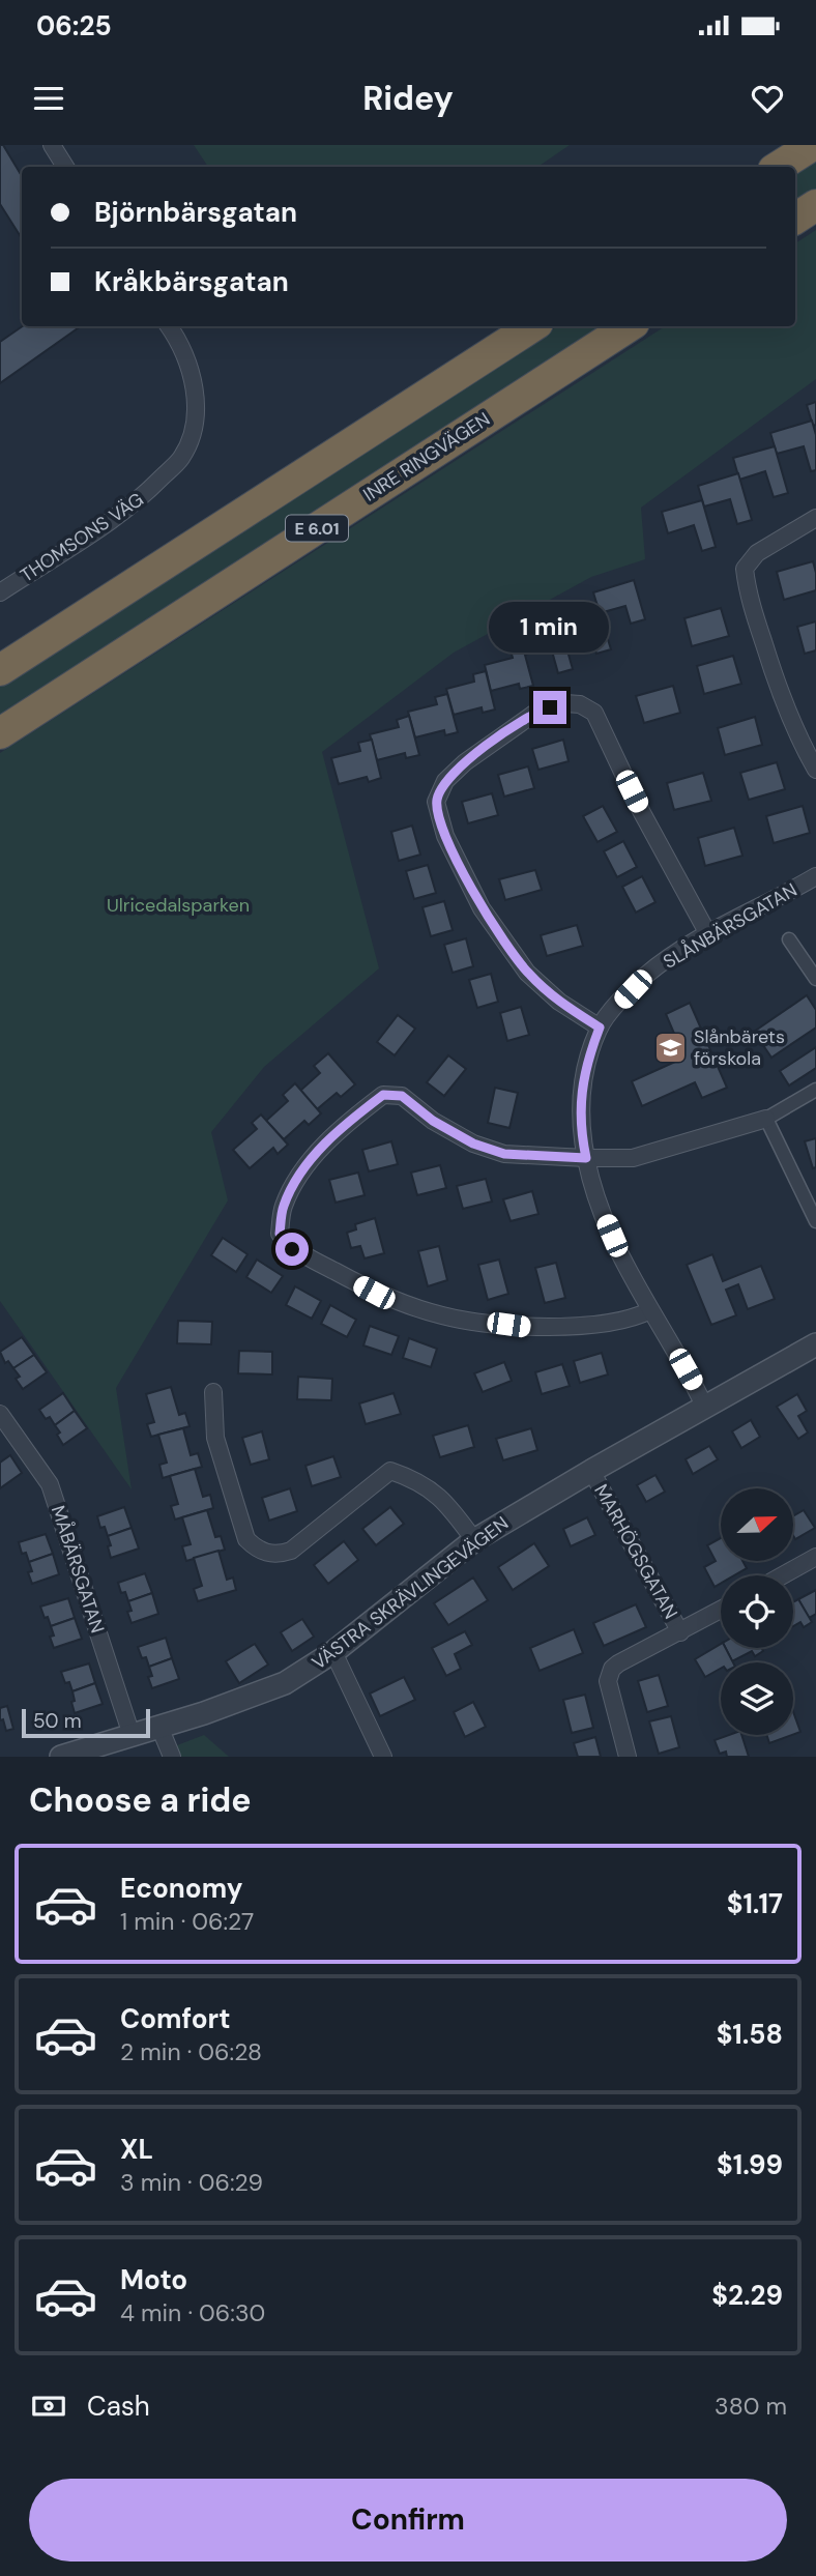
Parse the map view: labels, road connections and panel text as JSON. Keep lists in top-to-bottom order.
{
  "streets": {
    "highway": ["INRE RINGVÄGEN", "E 6.01"],
    "street": [
      "THOMSONS VÄG",
      "SLÅNBÄRSGATAN",
      "MARHÖGSGATAN",
      "MÅBÄRSGATAN",
      "VÄSTRA SKRÄVLINGEVÄGEN"
    ]
  },
  "crossings": [
    ["SLÅNBÄRSGATAN", "VÄSTRA SKRÄVLINGEVÄGEN"],
    ["MARHÖGSGATAN", "VÄSTRA SKRÄVLINGEVÄGEN"],
    ["MÅBÄRSGATAN", "VÄSTRA SKRÄVLINGEVÄGEN"]
  ],
  "parks": ["Ulricedalsparken"],
  "places": {
    "school or university": ["Slånbärets förskola"]
  },
  "scale_bar": "50 m",
  "north": "right",
  "page": {
    "status": "06:25",
    "header": "Ridey",
    "banner": ["Björnbärsgatan", "Kråkbärsgatan"],
    "bubble": "1 min",
    "scale": "50 m",
    "heading": "Choose a ride",
    "list": [
      {
        "name": "Economy",
        "note": "1 min · 06:27",
        "value": "$1.17"
      },
      {
        "name": "Comfort",
        "note": "2 min · 06:28",
        "value": "$1.58"
      },
      {
        "name": "XL",
        "note": "3 min · 06:29",
        "value": "$1.99"
      },
      {
        "name": "Moto",
        "note": "4 min · 06:30",
        "value": "$2.29"
      }
    ],
    "pay": ["Cash", "380 m"],
    "buttons": "Confirm"
  }
}
